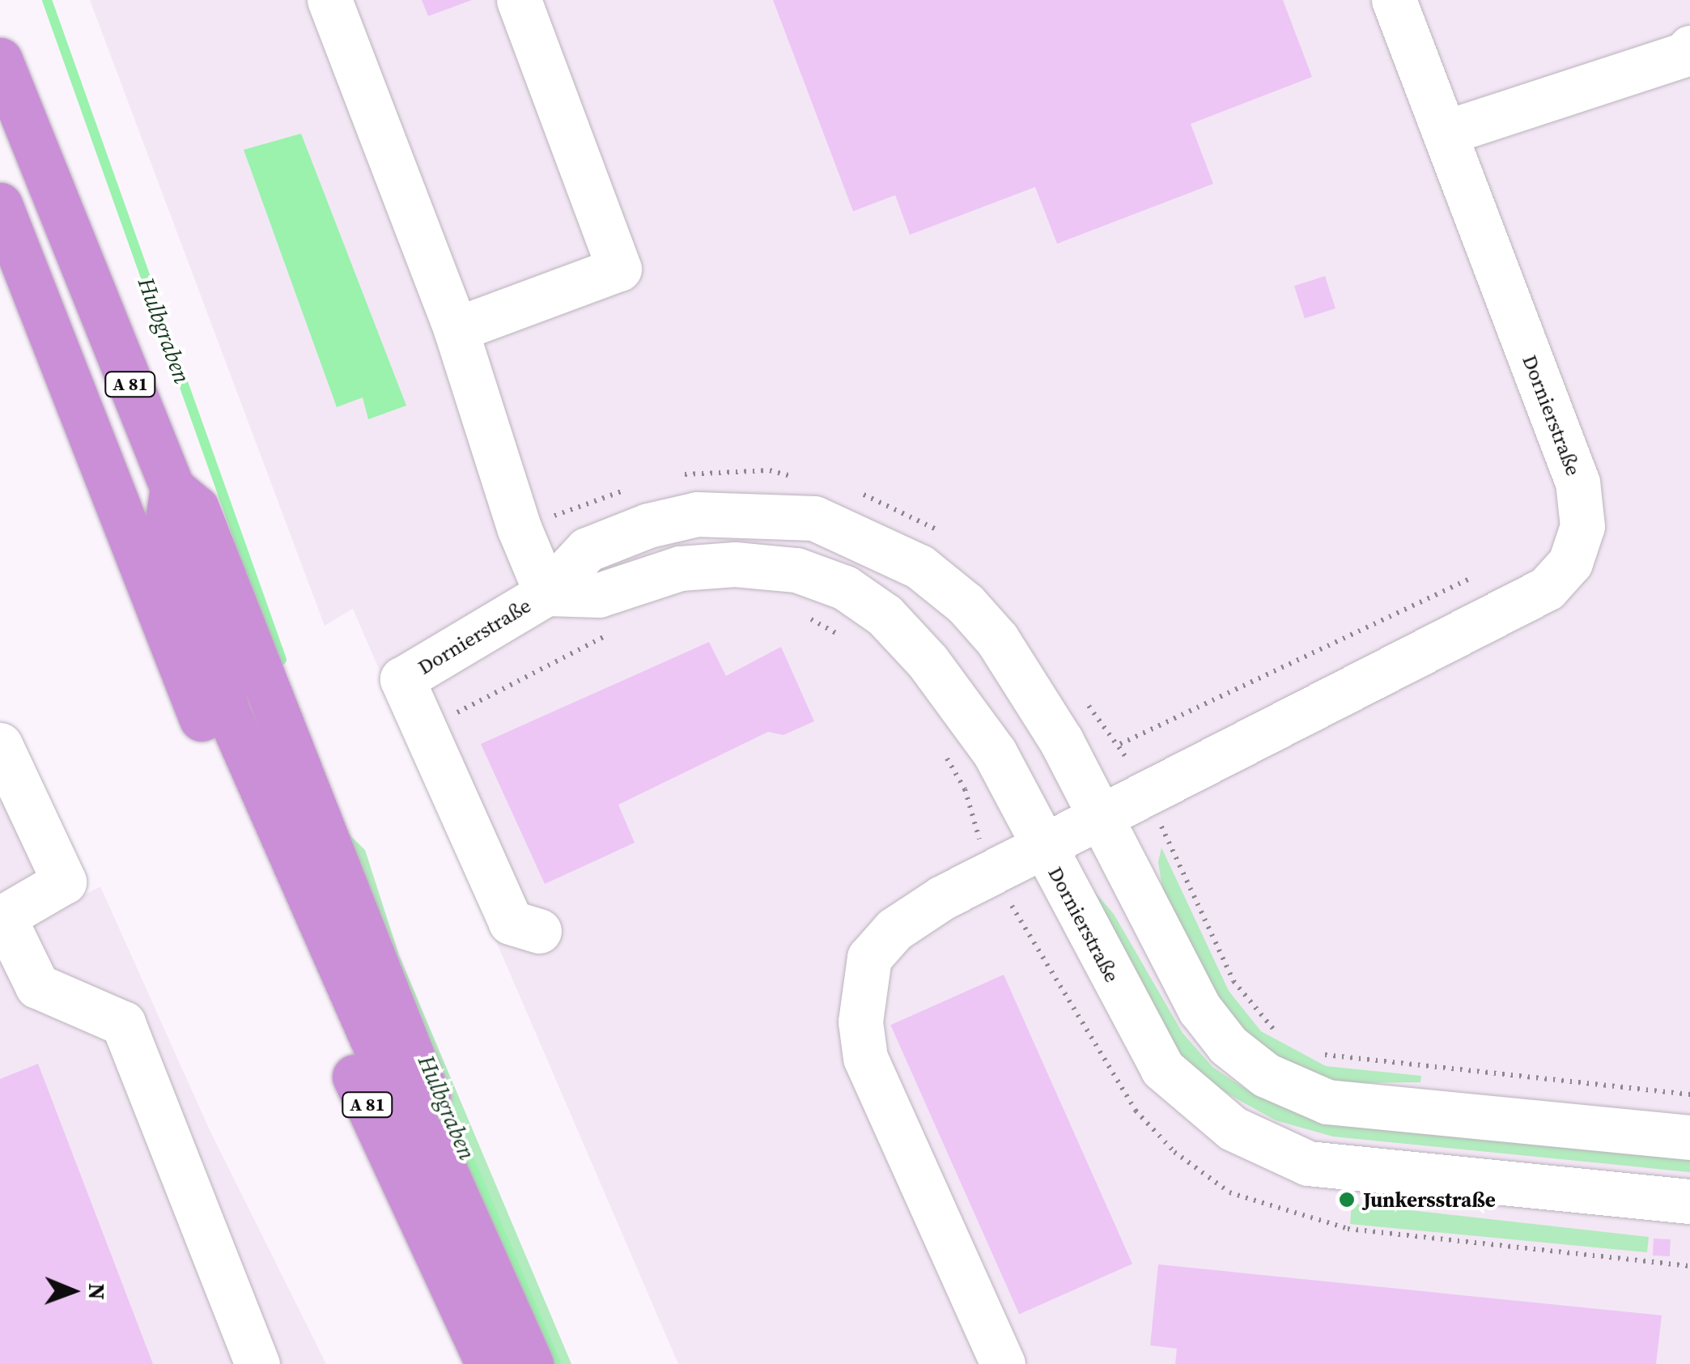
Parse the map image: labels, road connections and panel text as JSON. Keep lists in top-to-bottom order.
{
  "streets": {
    "highway": ["A 81"],
    "street": ["Dornierstraße"]
  },
  "water": ["Hulbgraben"],
  "places": ["Junkersstraße"],
  "north": "right"
}
